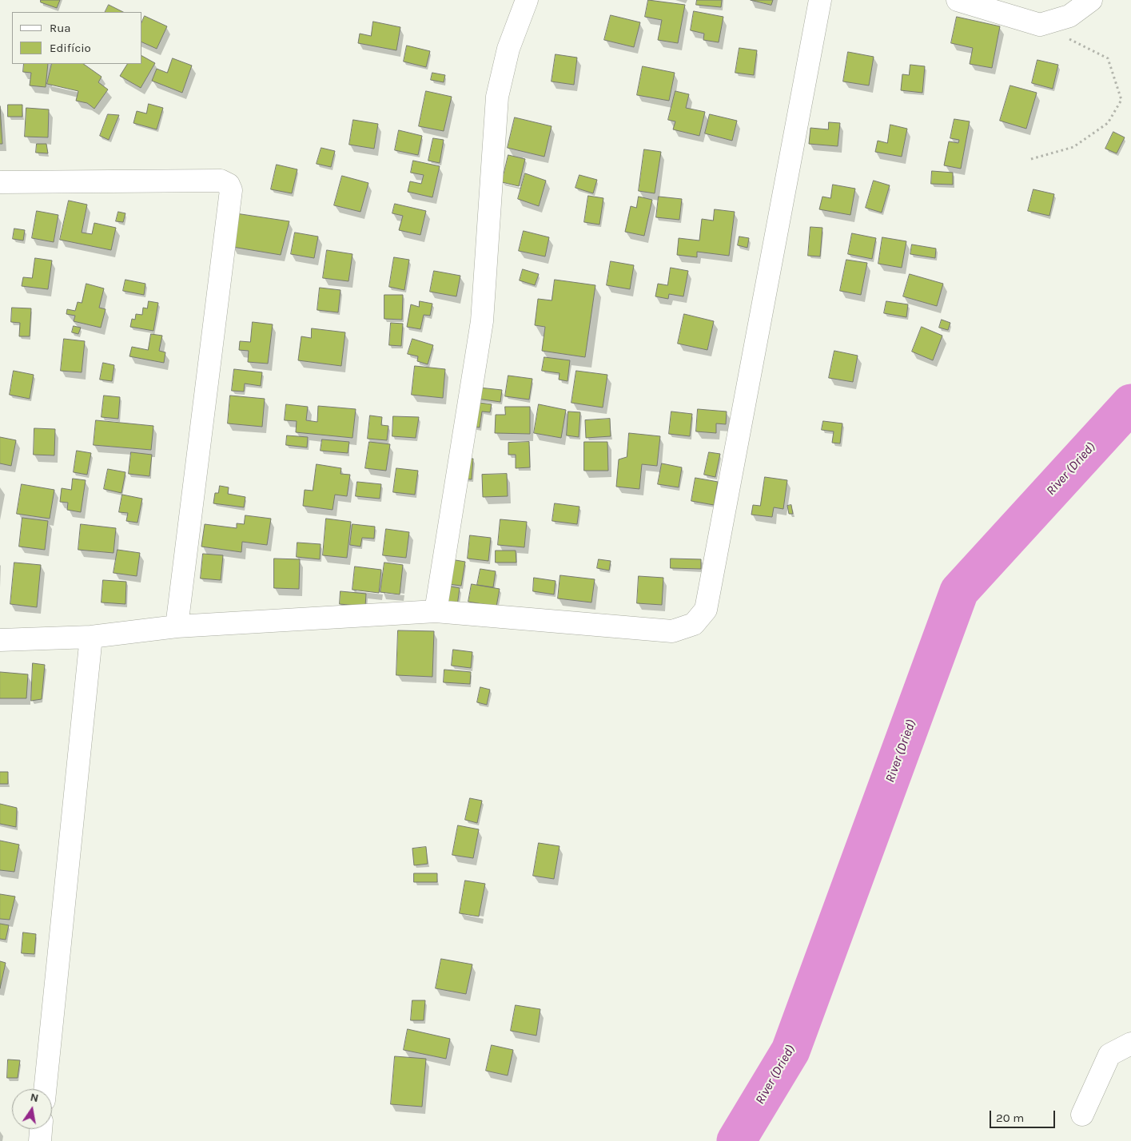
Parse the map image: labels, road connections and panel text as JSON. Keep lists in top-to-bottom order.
{
  "water": ["River (Dried)"],
  "legend": ["Rua", "Edifício"],
  "scale_bar": "20 m",
  "north": "top"
}
